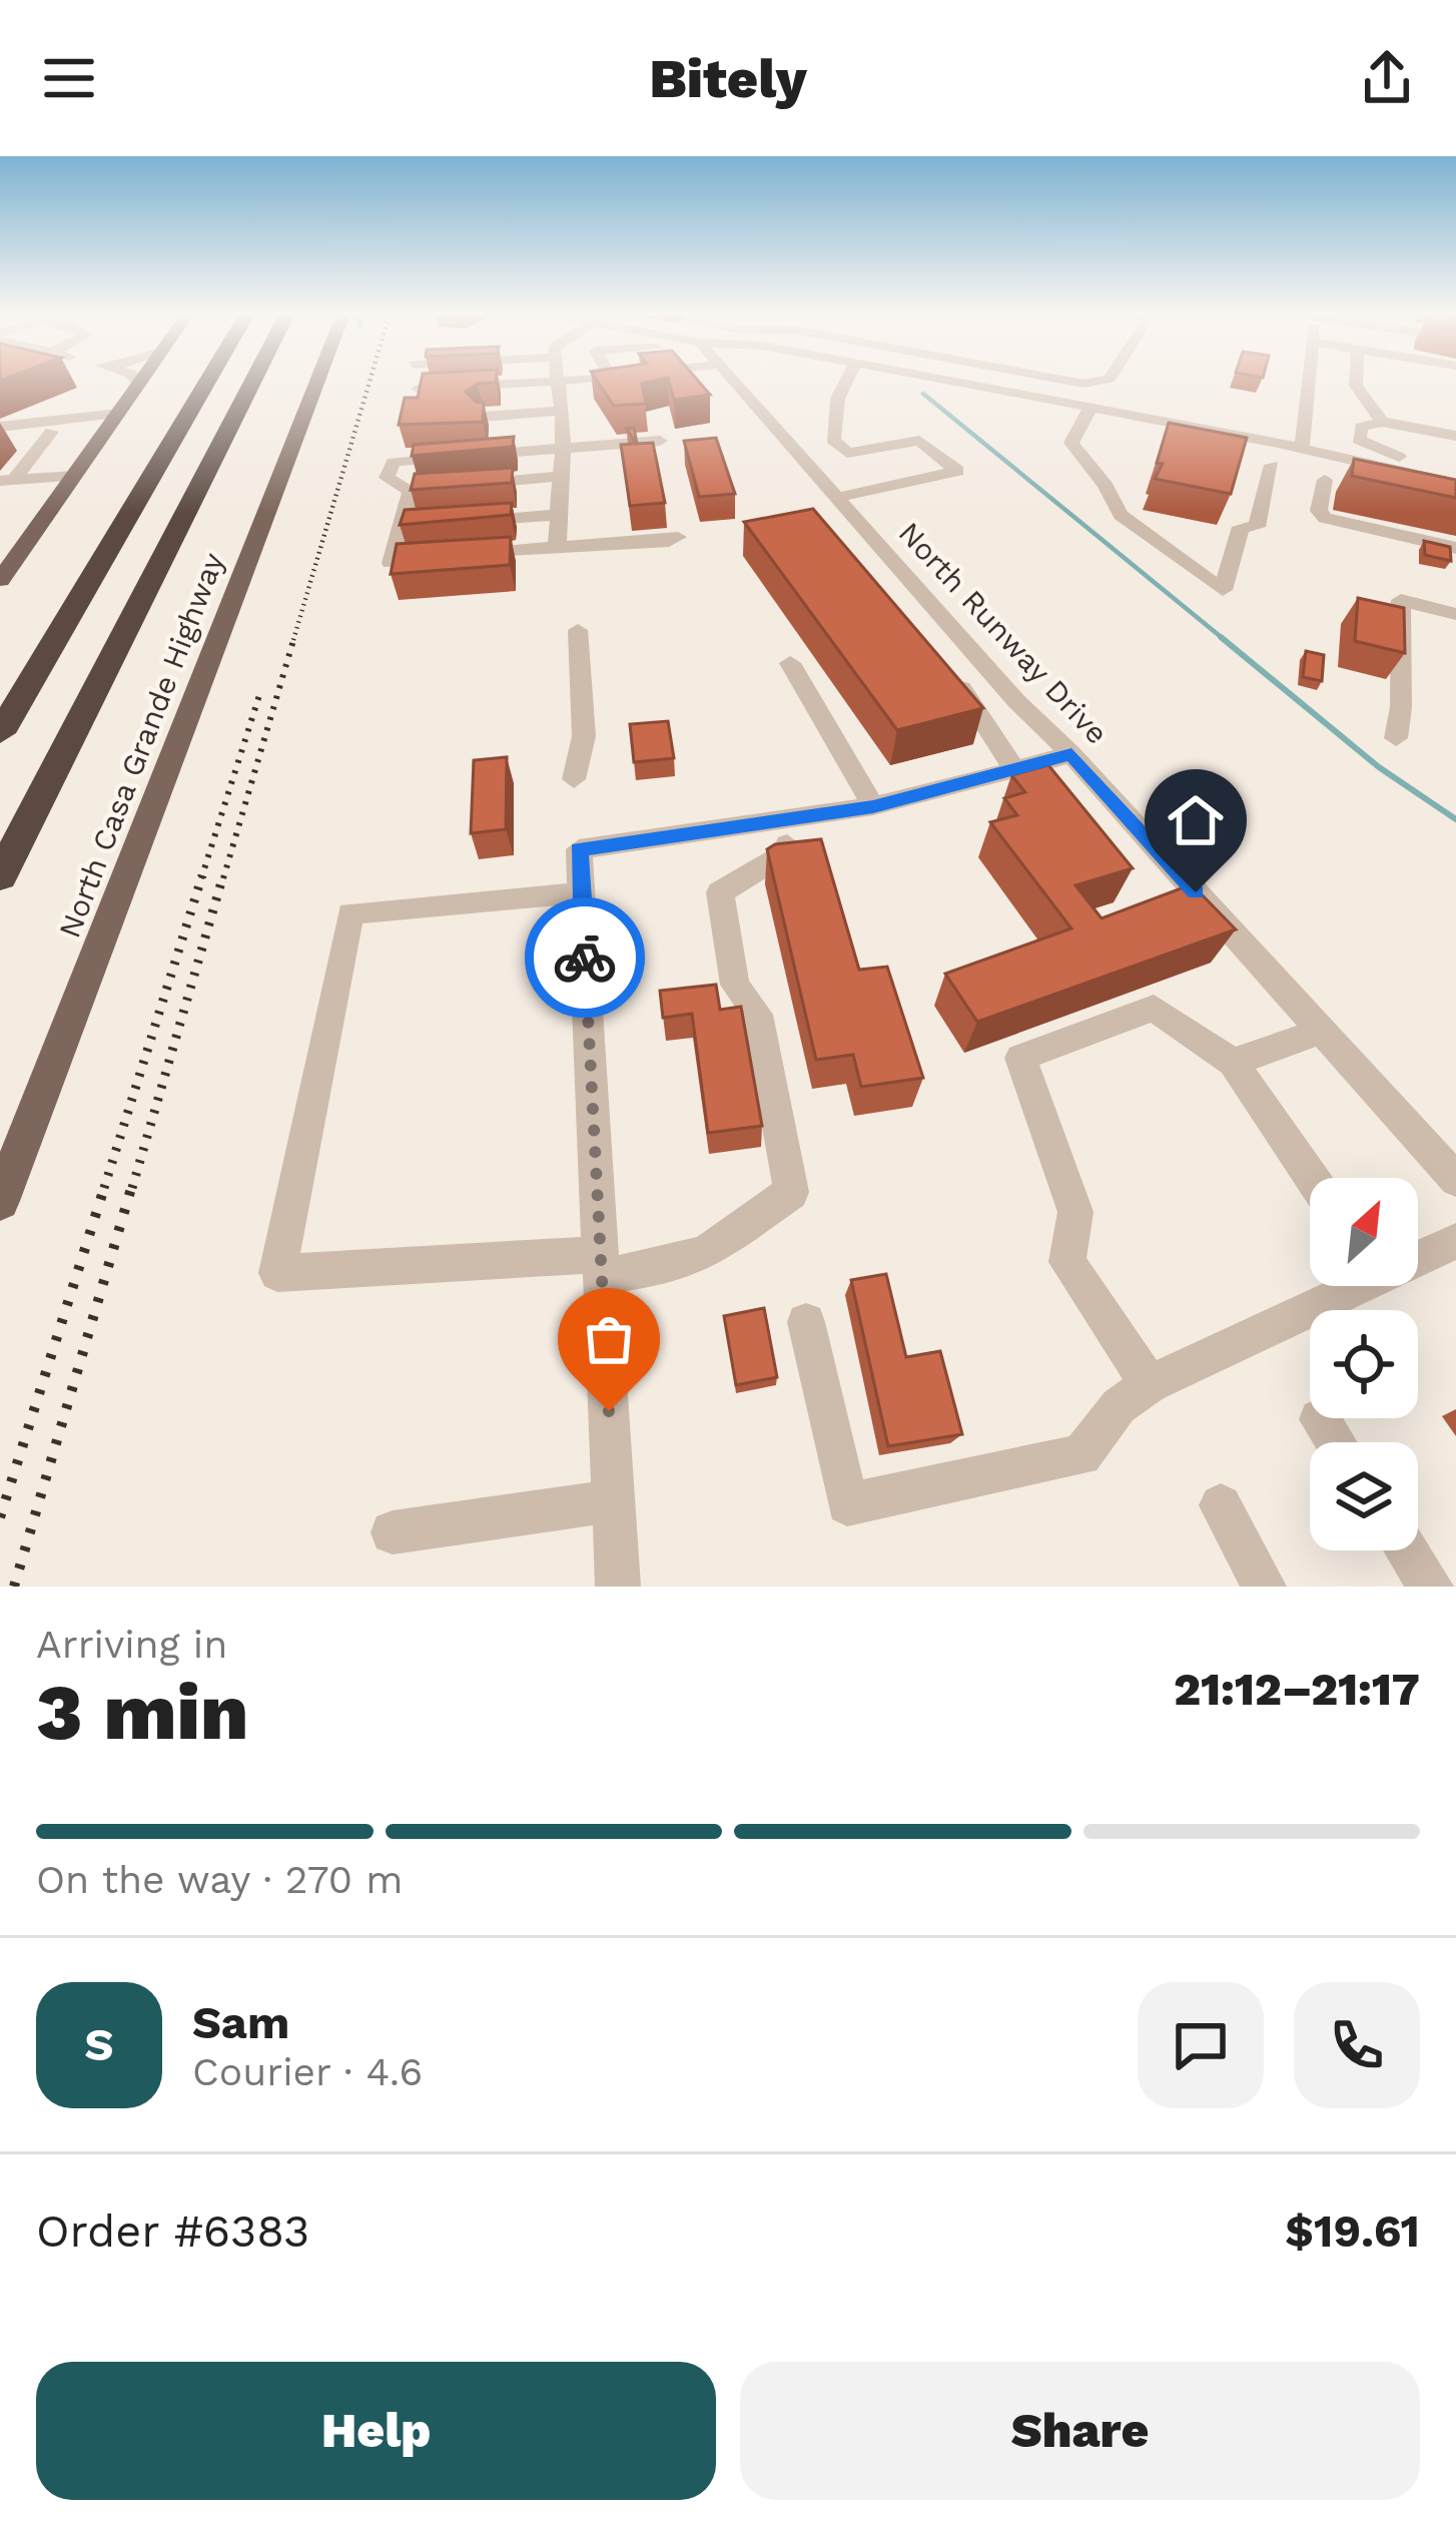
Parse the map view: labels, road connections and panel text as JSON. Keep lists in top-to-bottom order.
{
  "streets": {
    "main road": ["North Casa Grande Highway"],
    "street": ["North Runway Drive"]
  },
  "north": "top right",
  "page": {
    "header": "Bitely",
    "heading": ["3 min", "Arriving in", "21:12–21:17"],
    "panel": [
      "Sam",
      "Courier · 4.6",
      "Order #6383",
      "$19.61"
    ],
    "bar": "On the way · 270 m",
    "round": "S",
    "buttons": ["Help", "Share"]
  }
}
